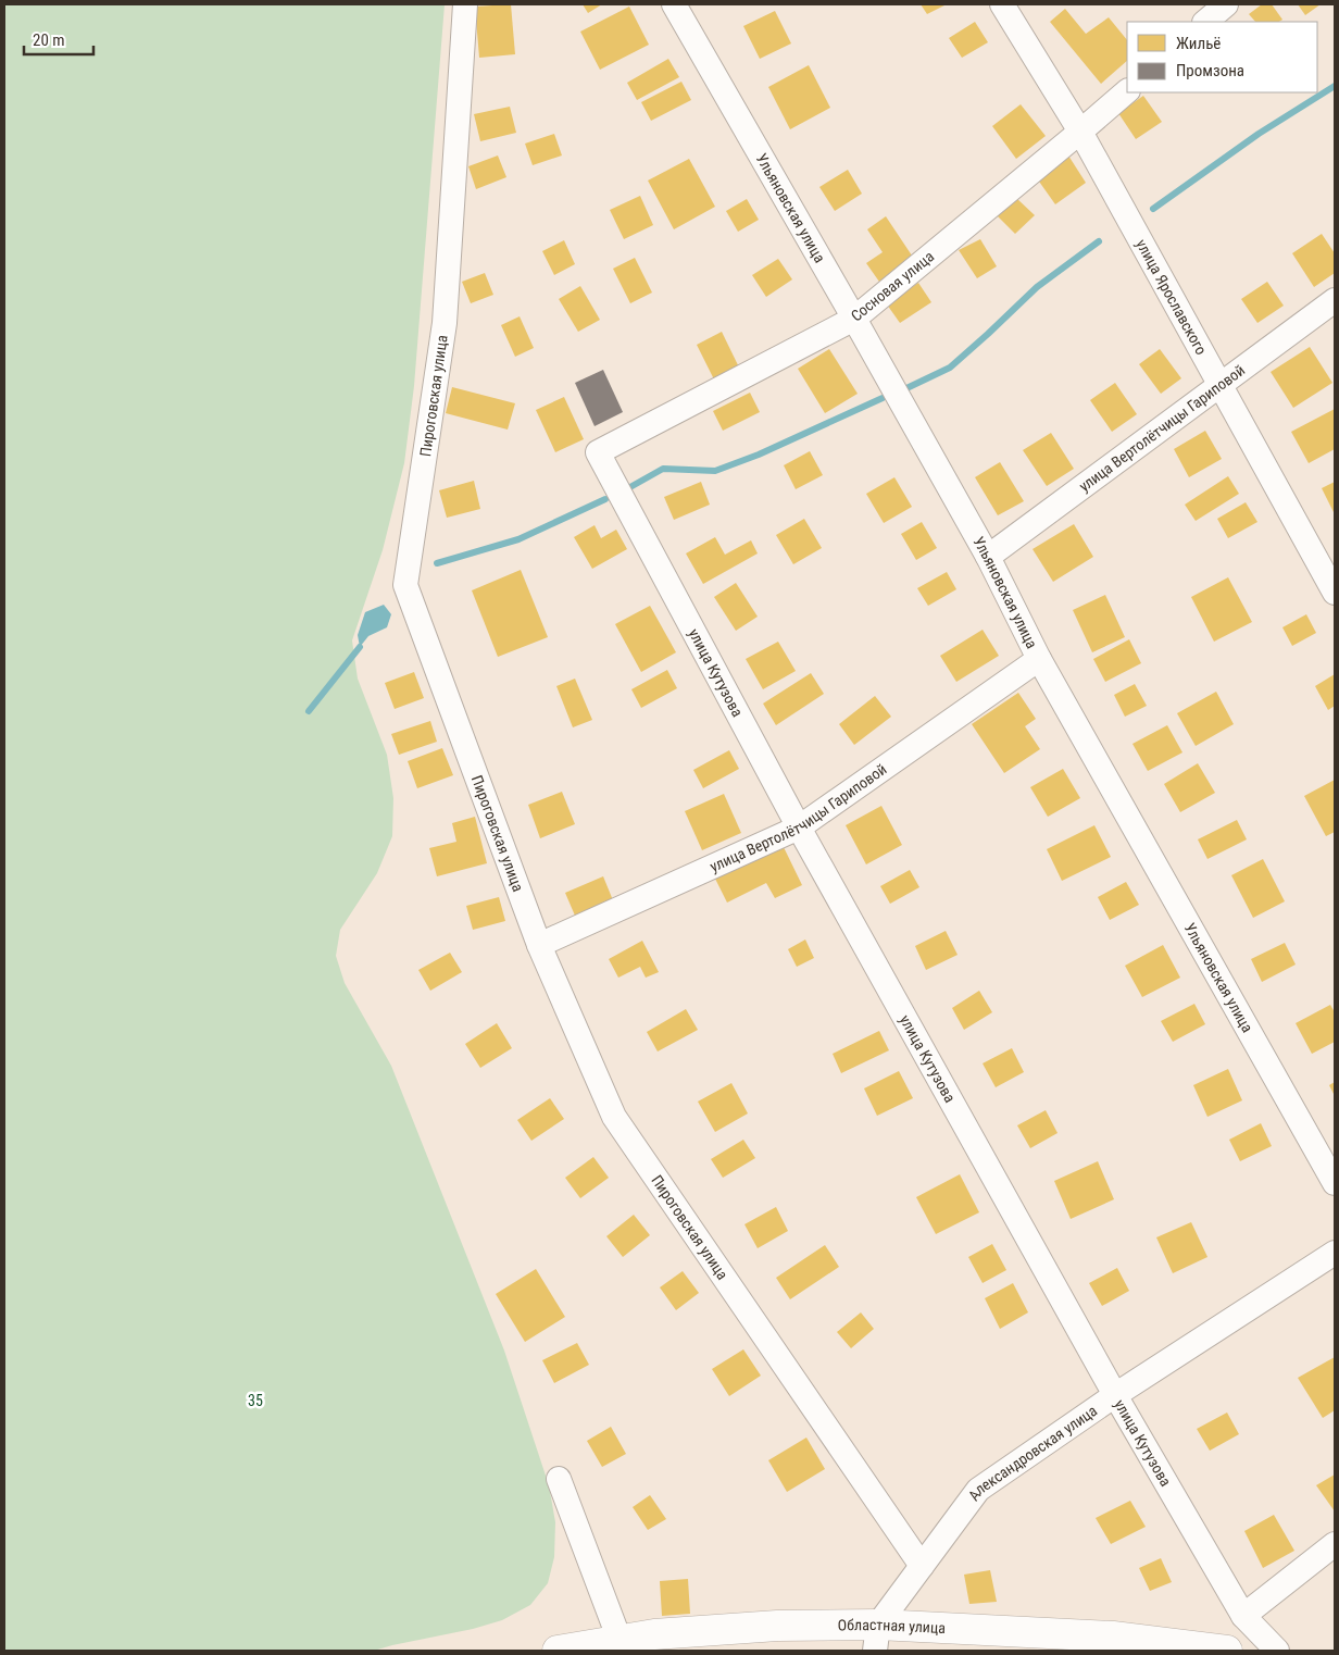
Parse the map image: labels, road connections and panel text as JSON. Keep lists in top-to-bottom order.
{
  "streets": {
    "main road": ["Областная улица"],
    "street": [
      "Ульяновская улица",
      "Сосновая улица",
      "улица Ярославского",
      "Пироговская улица",
      "улица Вертолётчицы Гариповой",
      "улица Кутузова",
      "Александровская улица"
    ]
  },
  "crossings": [
    ["Ульяновская улица", "Сосновая улица"],
    ["Ульяновская улица", "улица Вертолётчицы Гариповой"],
    ["Сосновая улица", "улица Ярославского"],
    ["Сосновая улица", "улица Кутузова"],
    ["улица Ярославского", "улица Вертолётчицы Гариповой"],
    ["Пироговская улица", "улица Вертолётчицы Гариповой"],
    ["Пироговская улица", "Александровская улица"],
    ["улица Вертолётчицы Гариповой", "улица Кутузова"],
    ["улица Кутузова", "Александровская улица"],
    ["Александровская улица", "Областная улица"]
  ],
  "parks": ["35"],
  "legend": ["Жильё", "Промзона"],
  "scale_bar": "20 m"
}
